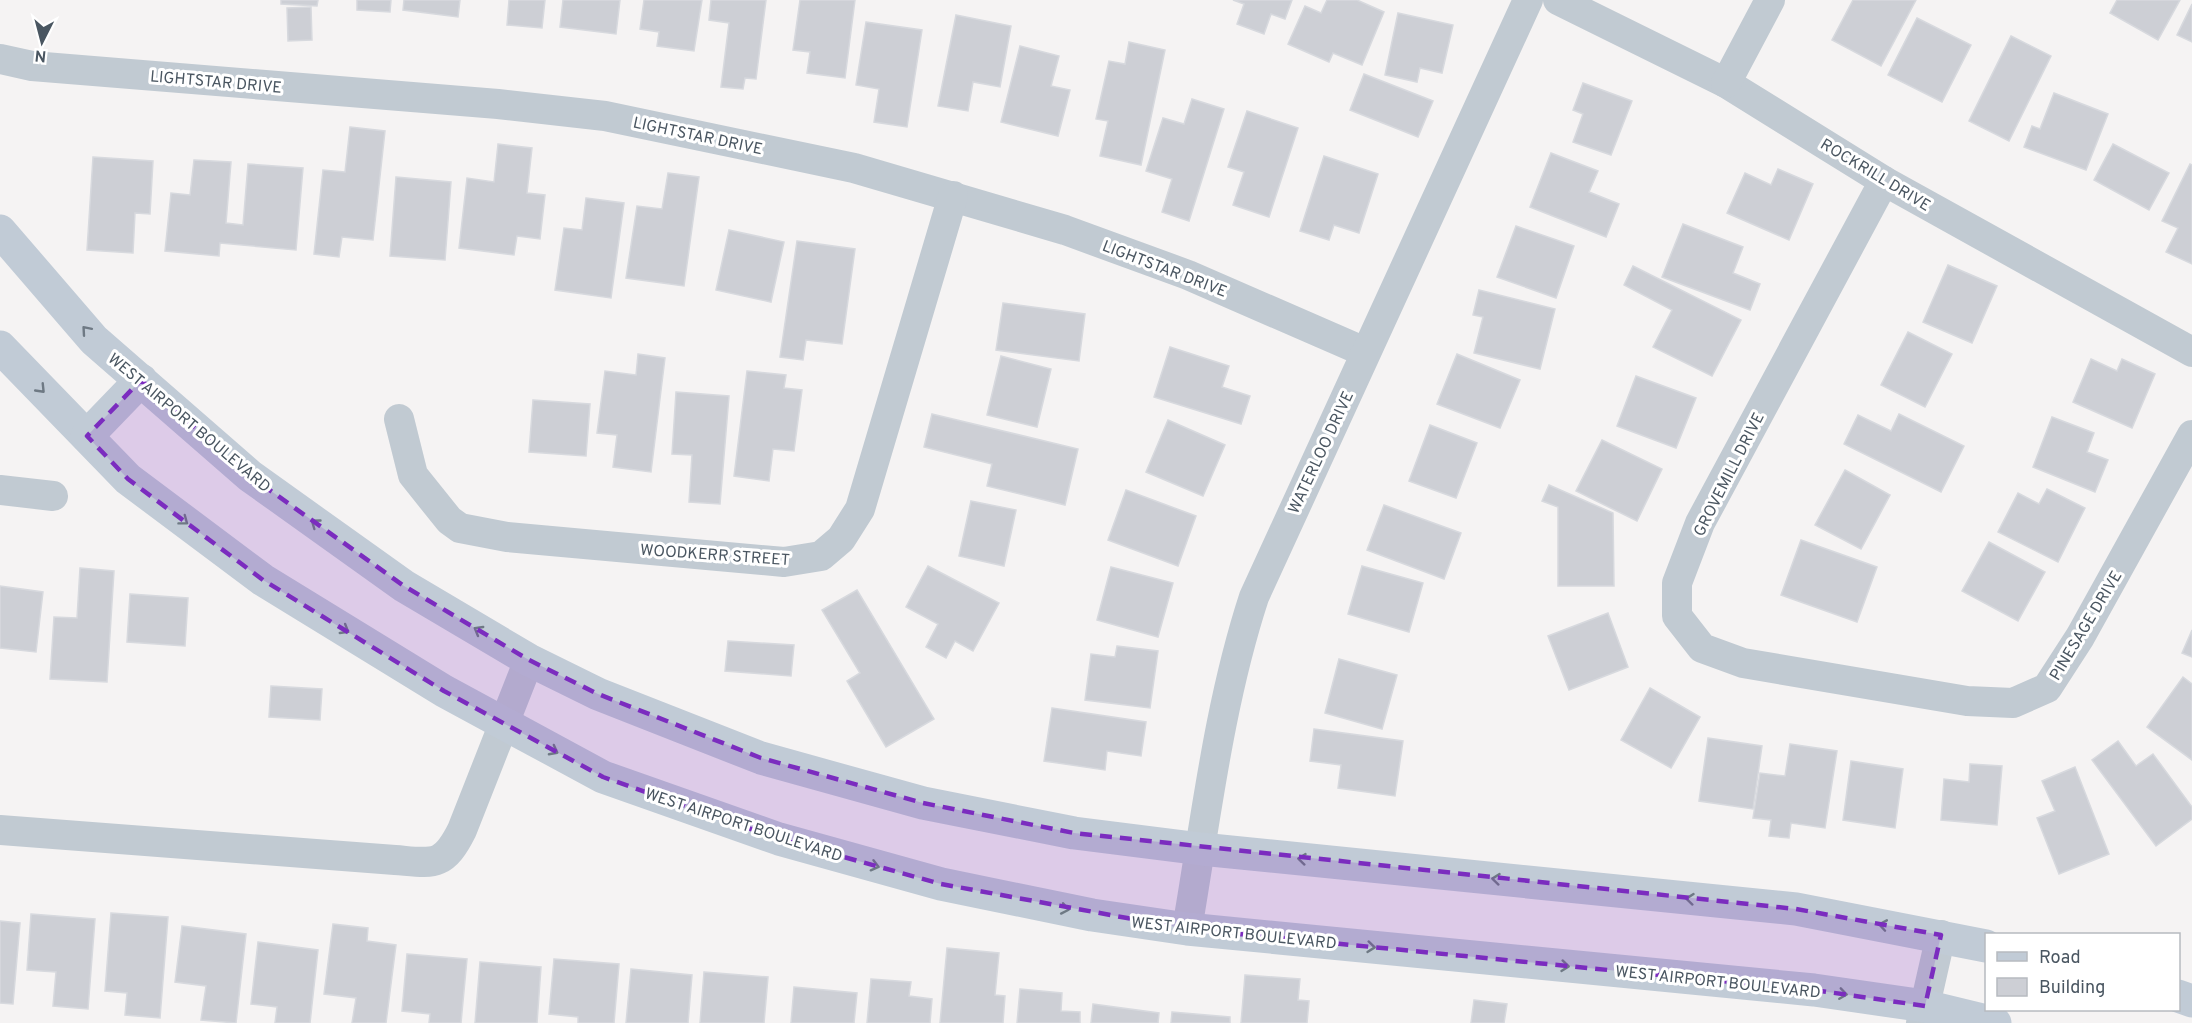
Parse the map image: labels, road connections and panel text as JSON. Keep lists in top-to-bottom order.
{
  "streets": {
    "main road": ["WEST AIRPORT BOULEVARD"],
    "street": [
      "LIGHTSTAR DRIVE",
      "ROCKRILL DRIVE",
      "WATERLOO DRIVE",
      "GROVEMILL DRIVE",
      "WOODKERR STREET",
      "PINESAGE DRIVE"
    ]
  },
  "crossings": [
    ["LIGHTSTAR DRIVE", "WATERLOO DRIVE"],
    ["LIGHTSTAR DRIVE", "WOODKERR STREET"],
    ["ROCKRILL DRIVE", "GROVEMILL DRIVE"],
    ["WEST AIRPORT BOULEVARD", "WATERLOO DRIVE"],
    ["GROVEMILL DRIVE", "PINESAGE DRIVE"]
  ],
  "legend": ["Road", "Building"],
  "north": "bottom"
}
